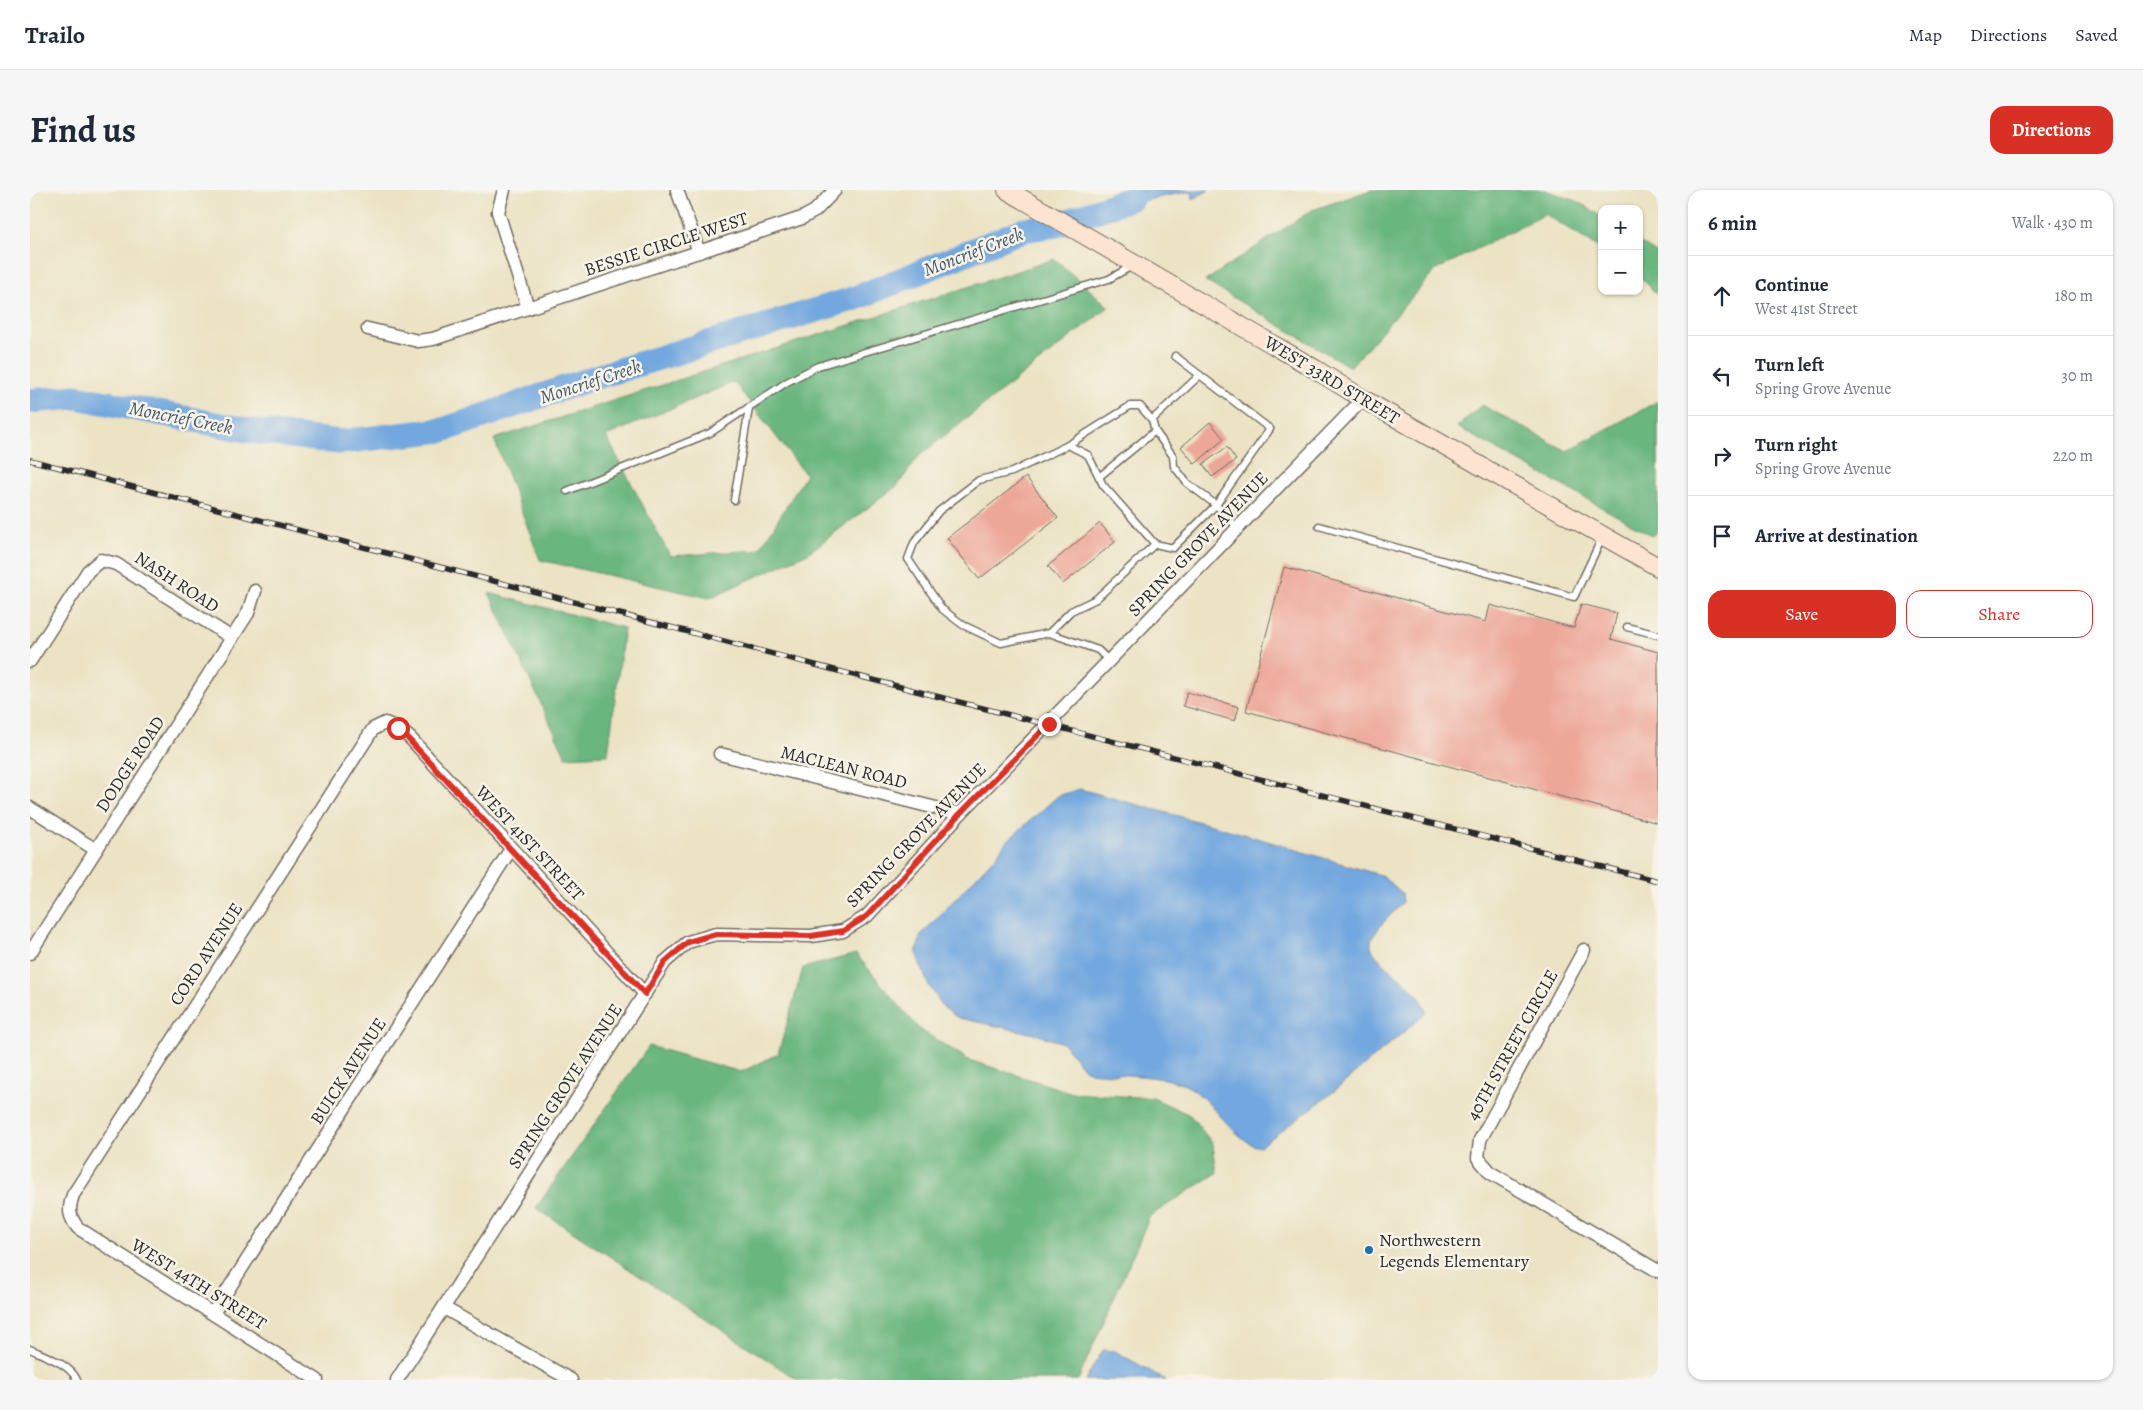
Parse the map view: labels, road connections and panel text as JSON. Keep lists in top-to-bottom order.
{
  "streets": {
    "street": [
      "BESSIE CIRCLE WEST",
      "WEST 33RD STREET",
      "SPRING GROVE AVENUE",
      "NASH ROAD",
      "DODGE ROAD",
      "MACLEAN ROAD",
      "WEST 41ST STREET",
      "CORD AVENUE",
      "40TH STREET CIRCLE",
      "BUICK AVENUE",
      "WEST 44TH STREET"
    ]
  },
  "crossings": [
    ["WEST 33RD STREET", "SPRING GROVE AVENUE"],
    ["SPRING GROVE AVENUE", "MACLEAN ROAD"],
    ["SPRING GROVE AVENUE", "WEST 41ST STREET"],
    ["NASH ROAD", "DODGE ROAD"],
    ["WEST 41ST STREET", "CORD AVENUE"],
    ["WEST 41ST STREET", "BUICK AVENUE"],
    ["CORD AVENUE", "WEST 44TH STREET"],
    ["BUICK AVENUE", "WEST 44TH STREET"]
  ],
  "water": ["Moncrief Creek"],
  "places": ["Northwestern Legends Elementary"],
  "page": {
    "header": "Trailo",
    "nav": ["Map", "Directions", "Saved"],
    "title": "Find us",
    "buttons": [
      "Directions",
      ["Save", "Share"]
    ],
    "heading": ["6 min", "Walk · 430 m"],
    "map_buttons": ["+", "−"],
    "list": [
      ["Continue", "West 41st Street", "180 m"],
      ["Turn left", "Spring Grove Avenue", "30 m"],
      ["Turn right", "Spring Grove Avenue", "220 m"],
      "Arrive at destination"
    ]
  }
}
